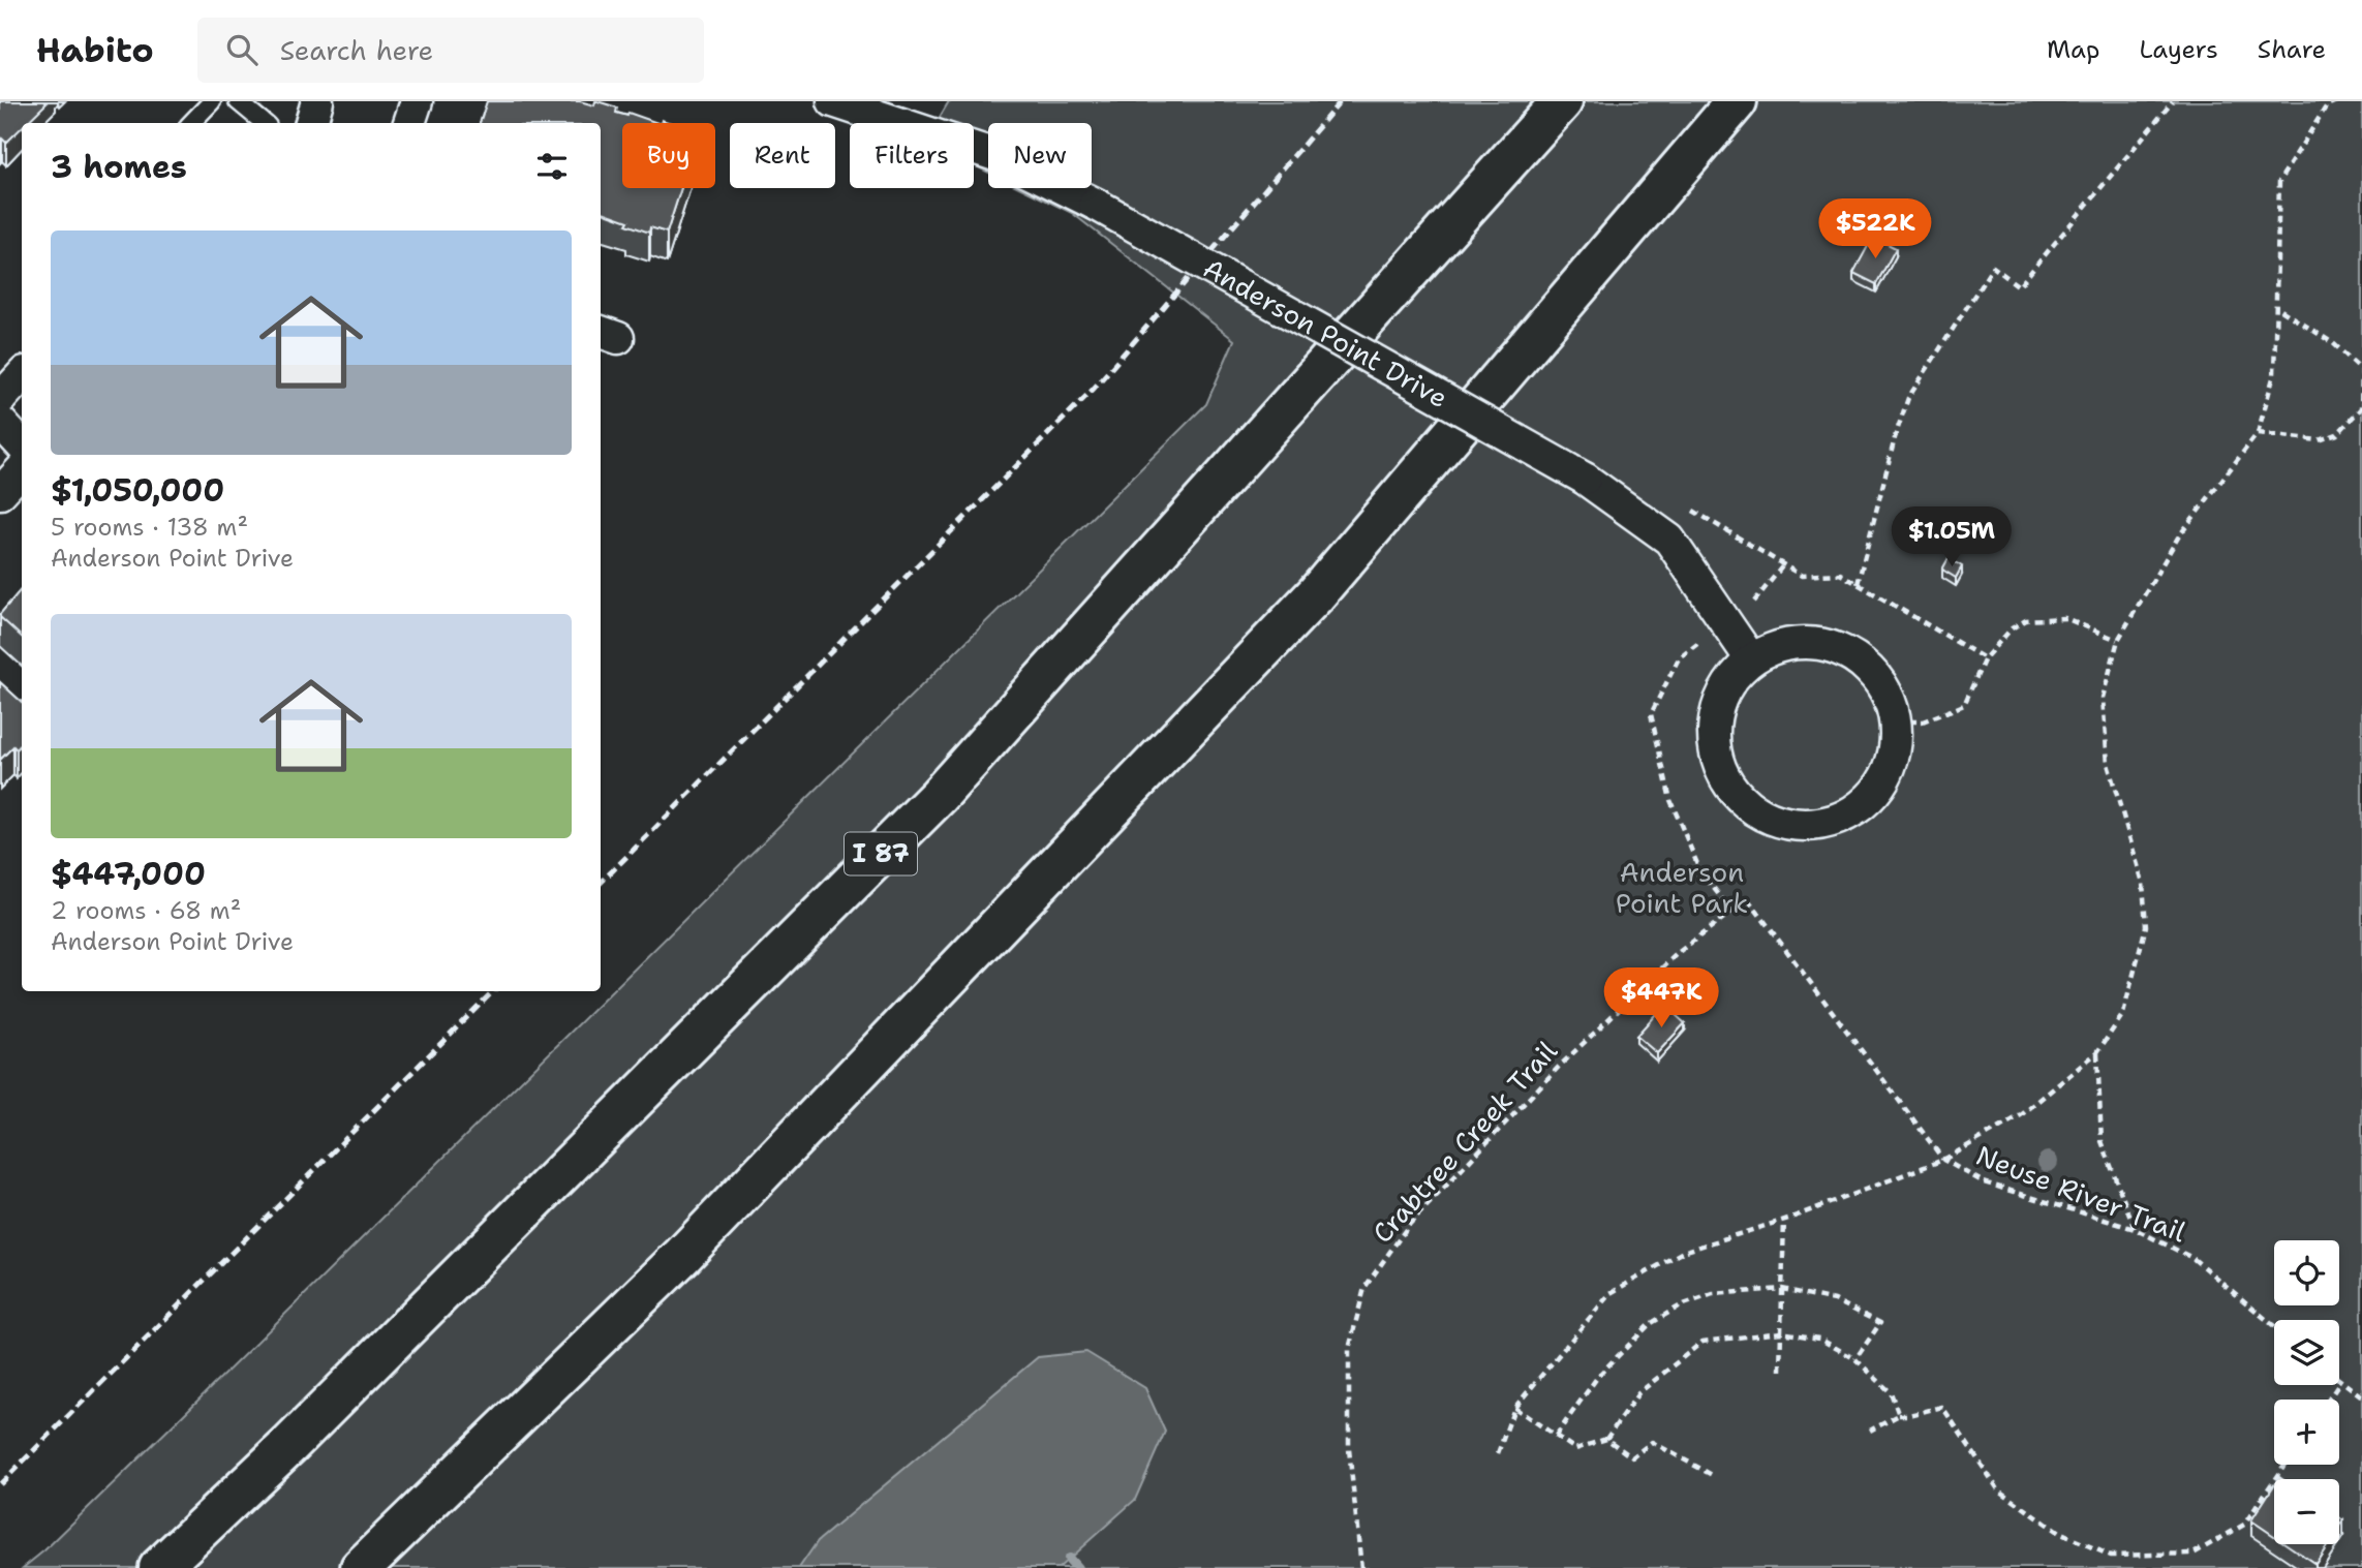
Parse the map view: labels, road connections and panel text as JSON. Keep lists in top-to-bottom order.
{
  "streets": {
    "highway": ["I 87"],
    "street": ["Anderson Point Drive"],
    "path": ["Crabtree Creek Trail", "Neuse River Trail"]
  },
  "crossings": [
    ["Crabtree Creek Trail", "Neuse River Trail"]
  ],
  "parks": ["Anderson Point Park"],
  "page": {
    "header": "Habito",
    "search": "Search here",
    "nav": ["Map", "Layers", "Share"],
    "chip": [
      "Buy",
      "Rent",
      "Filters",
      "New"
    ],
    "heading": "3 homes",
    "price": ["$522K", "$1.05M", "$447K"],
    "list": [
      {
        "name": "$1,050,000",
        "note": "5 rooms · 138 m² · Anderson Point Drive"
      },
      {
        "name": "$447,000",
        "note": "2 rooms · 68 m² · Anderson Point Drive"
      }
    ],
    "map_buttons": ["+", "−"]
  }
}
